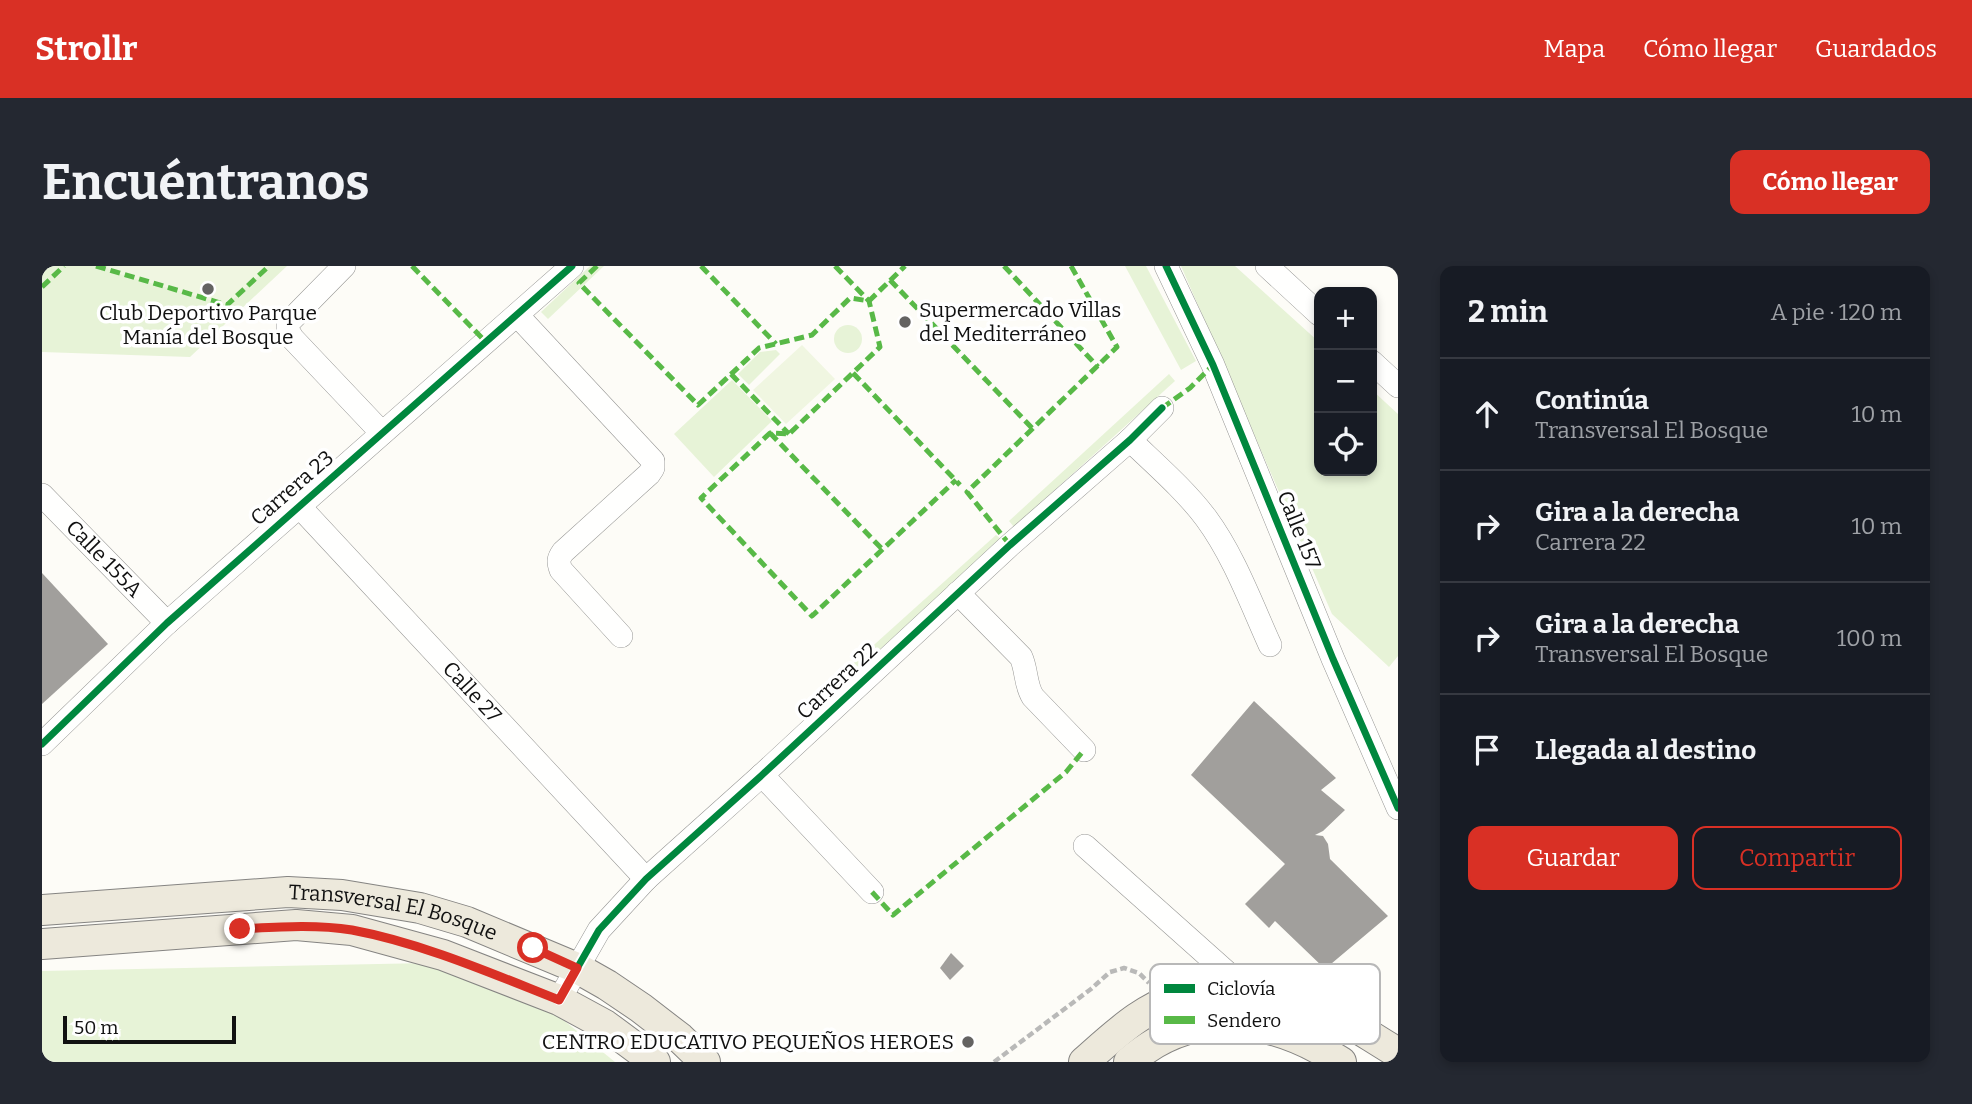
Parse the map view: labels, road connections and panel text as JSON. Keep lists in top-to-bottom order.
{
  "streets": {
    "main road": ["Transversal El Bosque"],
    "street": [
      "Carrera 23",
      "Calle 157",
      "Calle 155A",
      "Carrera 22",
      "Calle 27"
    ]
  },
  "crossings": [
    ["Carrera 23", "Calle 155A"],
    ["Carrera 23", "Calle 27"],
    ["Carrera 22", "Calle 27"],
    ["Carrera 22", "Transversal El Bosque"]
  ],
  "places": ["Club Deportivo Parque Manía del Bosque", "Supermercado Villas del Mediterráneo", "CENTRO EDUCATIVO PEQUEÑOS HEROES"],
  "legend": ["Ciclovía", "Sendero"],
  "scale_bar": "50 m",
  "page": {
    "header": "Strollr",
    "nav": ["Mapa", "Cómo llegar", "Guardados"],
    "buttons": [
      "Cómo llegar",
      ["Guardar", "Compartir"]
    ],
    "title": "Encuéntranos",
    "heading": ["2 min", "A pie · 120 m"],
    "map_buttons": ["+", "−"],
    "list": [
      ["Continúa", "Transversal El Bosque", "10 m"],
      ["Gira a la derecha", "Carrera 22", "10 m"],
      ["Gira a la derecha", "Transversal El Bosque", "100 m"],
      "Llegada al destino"
    ],
    "scale": "50 m"
  }
}
